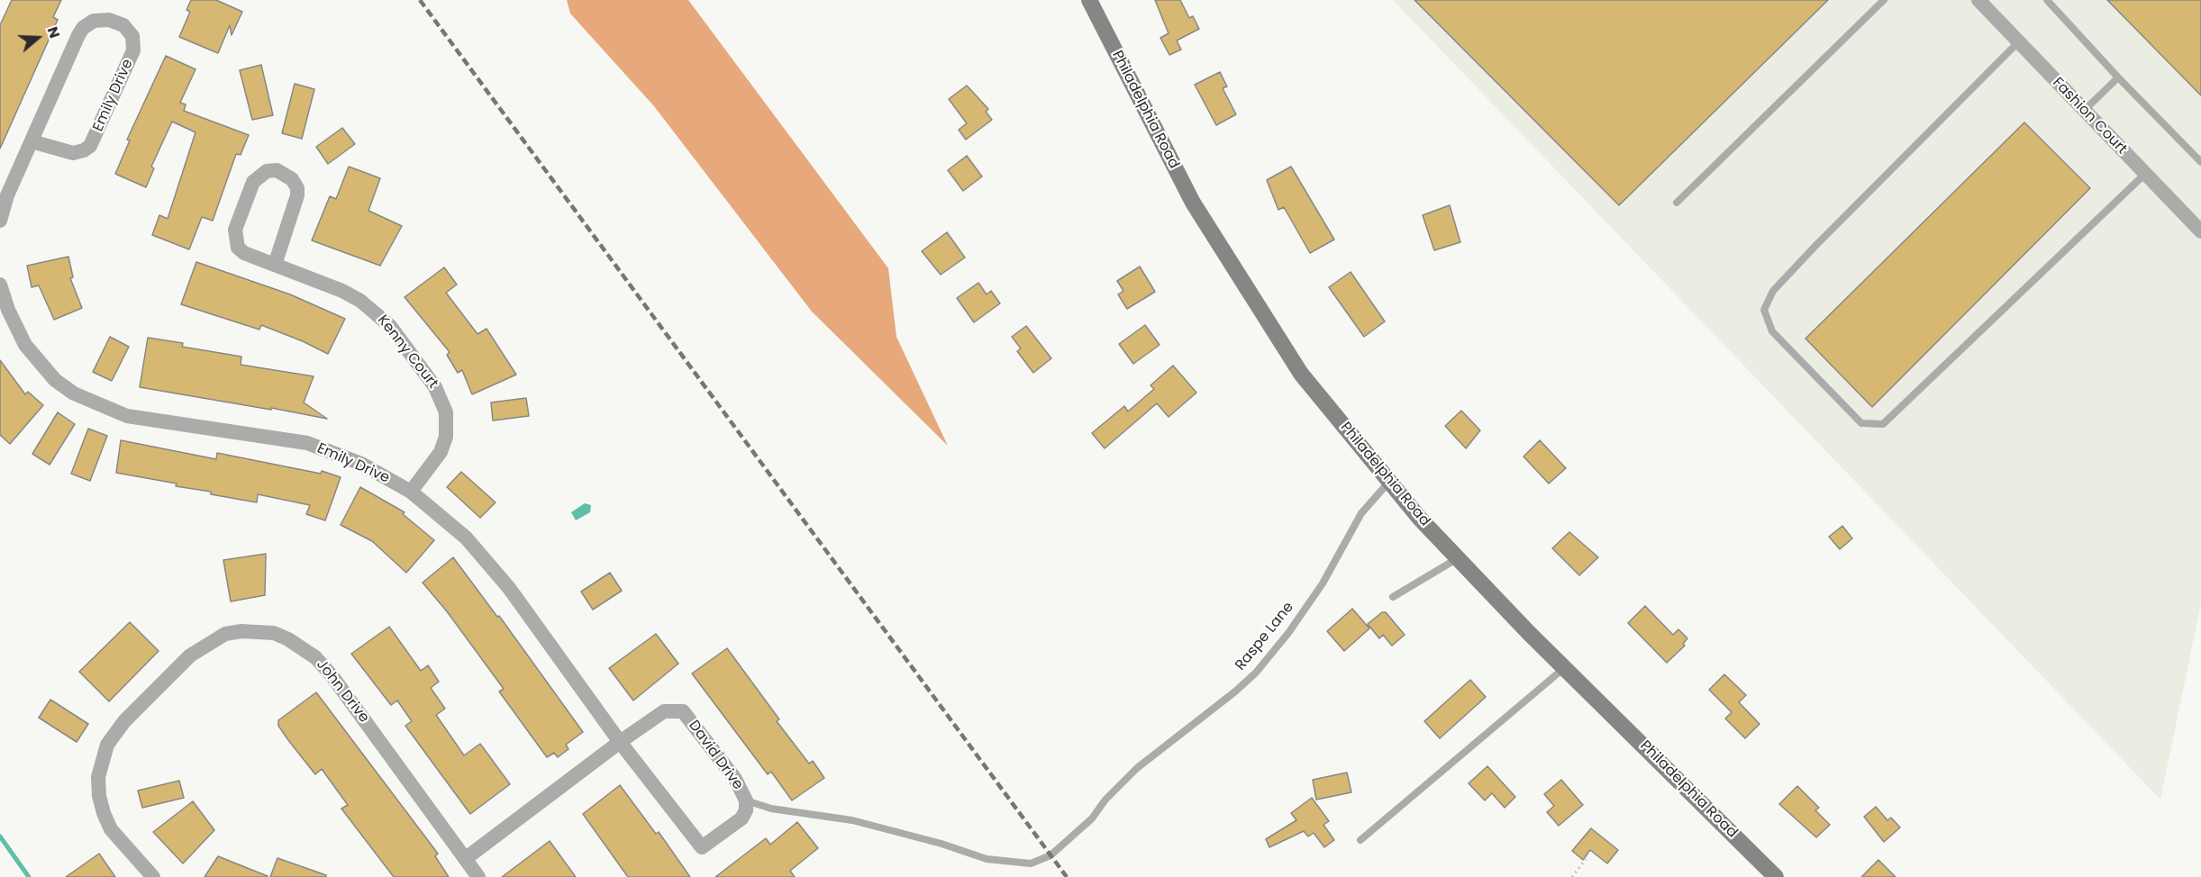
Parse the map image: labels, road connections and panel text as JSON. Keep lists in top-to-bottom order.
{
  "streets": {
    "main road": ["Philadelphia Road"],
    "street": [
      "Emily Drive",
      "Fashion Court",
      "Kenny Court",
      "John Drive",
      "David Drive"
    ],
    "lane": ["Raspe Lane"]
  },
  "crossings": [
    ["Emily Drive", "Kenny Court"],
    ["Emily Drive", "David Drive"],
    ["Philadelphia Road", "Raspe Lane"],
    ["Raspe Lane", "David Drive"],
    ["John Drive", "David Drive"]
  ],
  "north": "right"
}
